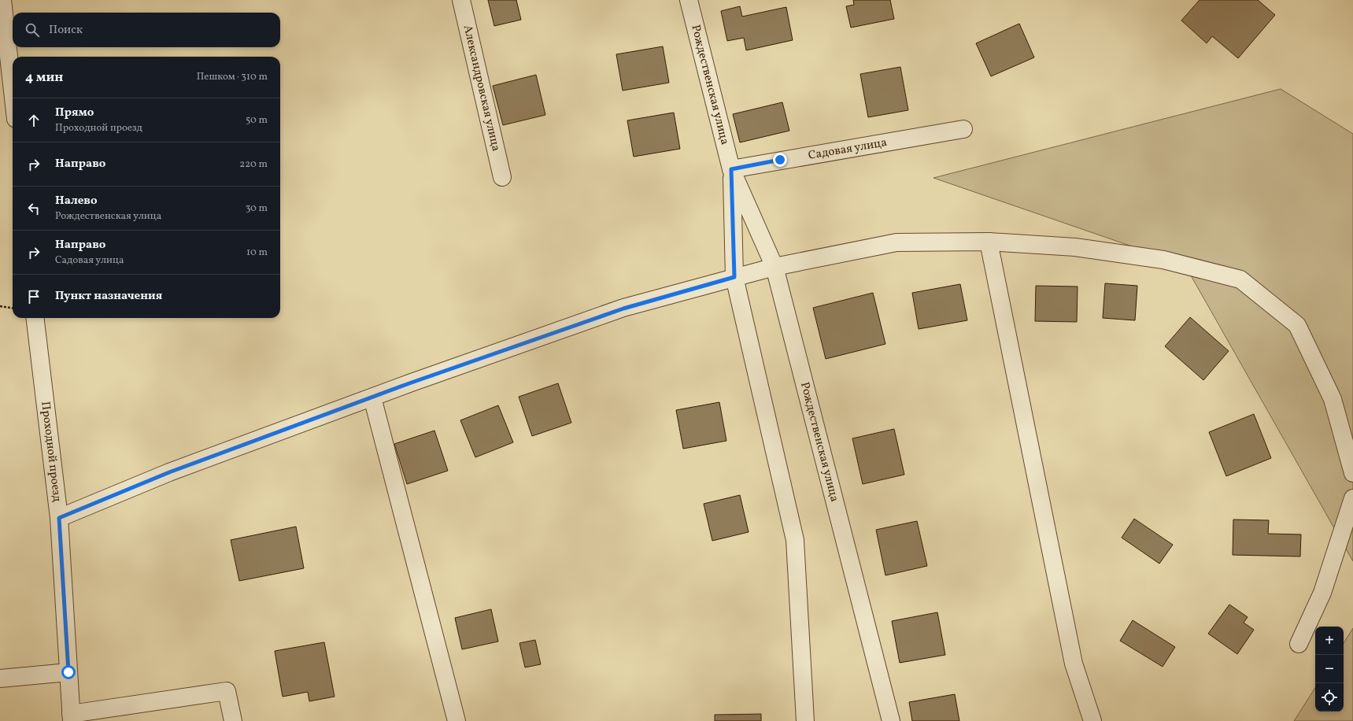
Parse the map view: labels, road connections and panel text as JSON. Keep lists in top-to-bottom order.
{
  "streets": {
    "street": [
      "Рождественская улица",
      "Александровская улица",
      "Садовая улица",
      "Проходной проезд"
    ]
  },
  "crossings": [
    ["Рождественская улица", "Садовая улица"]
  ],
  "page": {
    "search": "Поиск",
    "heading": ["4 мин", "Пешком · 310 m"],
    "list": [
      ["Прямо", "Проходной проезд", "50 m"],
      ["Направо", "220 m"],
      ["Налево", "Рождественская улица", "30 m"],
      ["Направо", "Садовая улица", "10 m"],
      "Пункт назначения"
    ],
    "map_buttons": ["+", "−"]
  }
}
